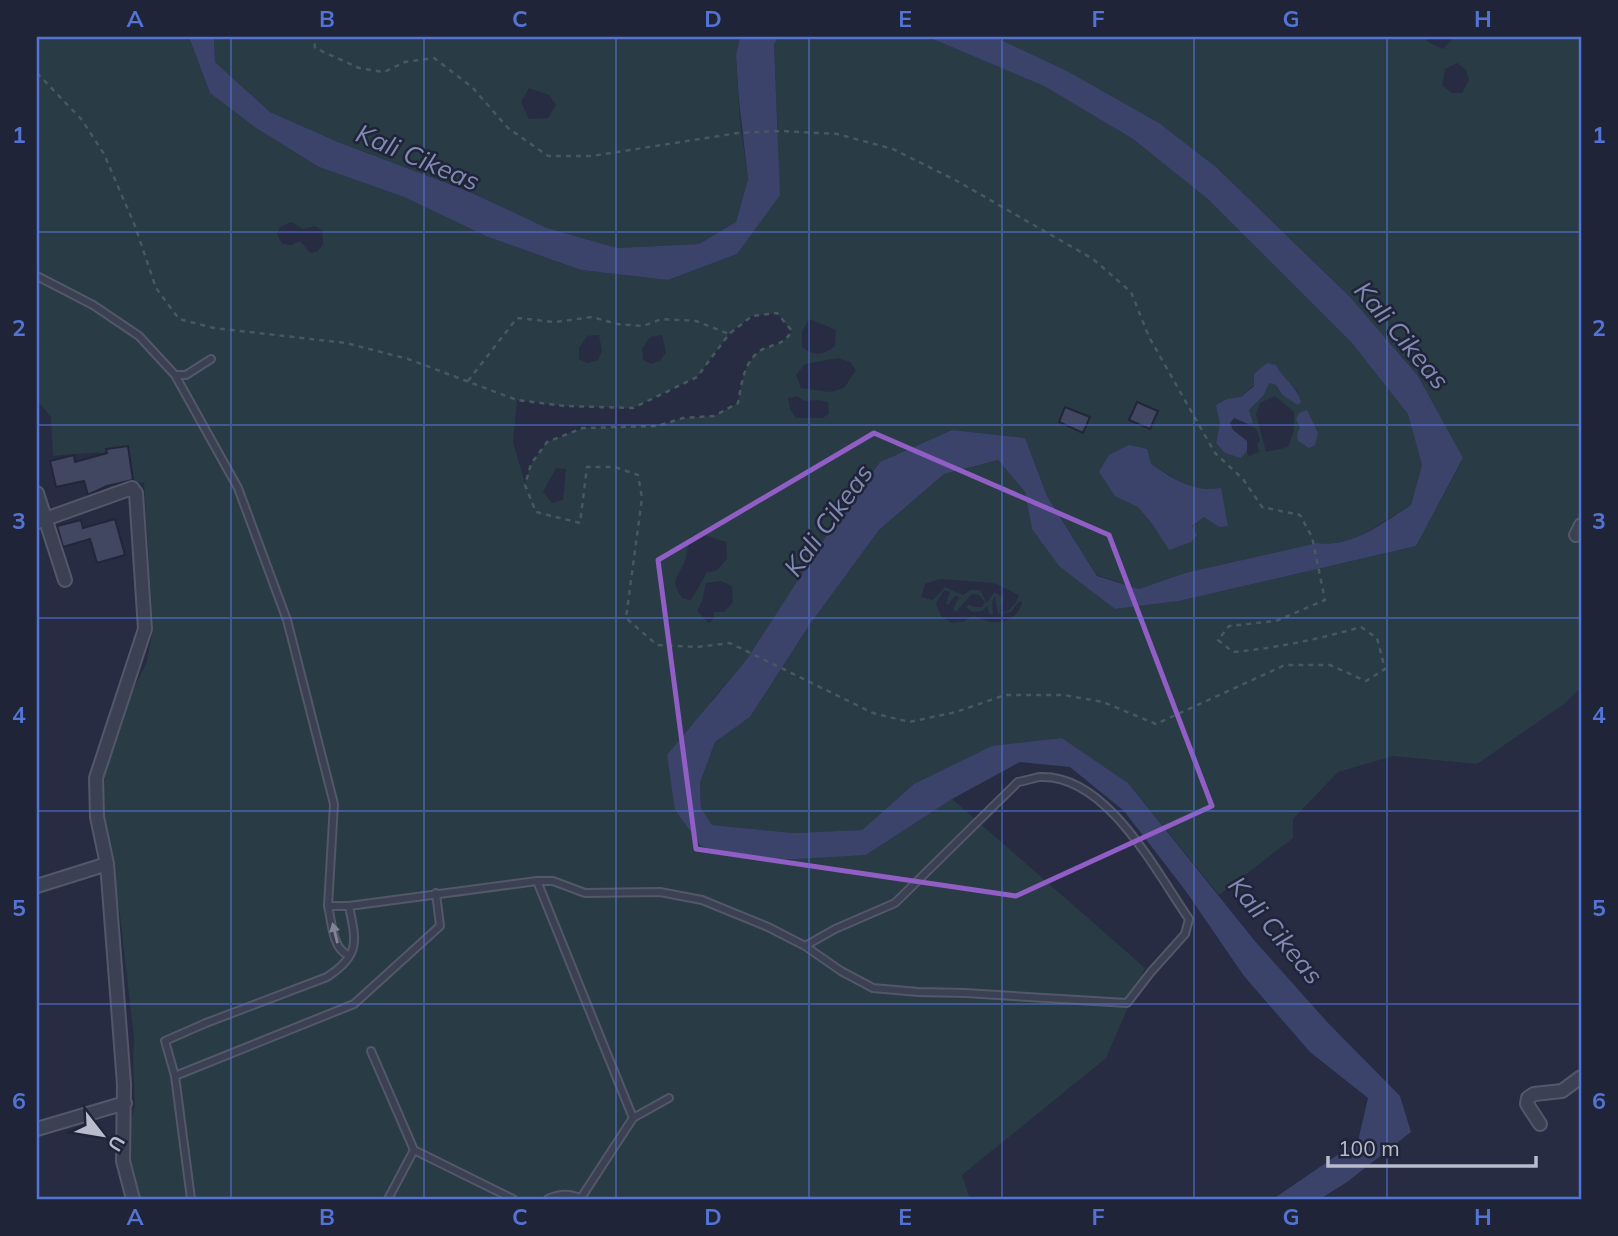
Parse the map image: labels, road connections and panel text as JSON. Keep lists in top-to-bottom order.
{
  "water": ["Kali Cikeas"],
  "scale_bar": "100 m",
  "north": "bottom right",
  "grid": {
    "columns": [
      "A",
      "B",
      "C",
      "D",
      "E",
      "F",
      "G",
      "H"
    ],
    "rows": [
      "1",
      "2",
      "3",
      "4",
      "5",
      "6"
    ]
  }
}
